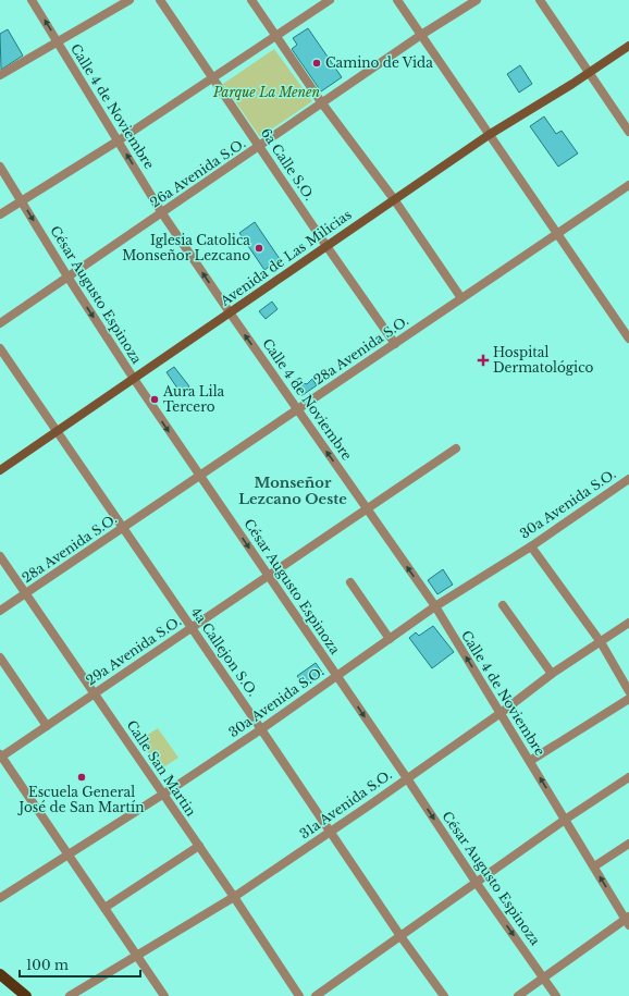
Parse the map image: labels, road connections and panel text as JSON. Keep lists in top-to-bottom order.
{
  "streets": {
    "main road": ["Avenida de Las Milicias"],
    "street": [
      "Calle 4 de Noviembre",
      "6a Calle S.O.",
      "26a Avenida S.O.",
      "César Augusto Espinoza",
      "28a Avenida S.O.",
      "30a Avenida S.O.",
      "29a Avenida S.O.",
      "4a Callejon S.O.",
      "Calle San Martin",
      "31a Avenida S.O."
    ]
  },
  "crossings": [
    ["Calle 4 de Noviembre", "26a Avenida S.O."],
    ["Calle 4 de Noviembre", "Avenida de Las Milicias"],
    ["Calle 4 de Noviembre", "28a Avenida S.O."],
    ["Calle 4 de Noviembre", "30a Avenida S.O."],
    ["Calle 4 de Noviembre", "29a Avenida S.O."],
    ["Calle 4 de Noviembre", "31a Avenida S.O."],
    ["6a Calle S.O.", "26a Avenida S.O."],
    ["6a Calle S.O.", "Avenida de Las Milicias"],
    ["6a Calle S.O.", "28a Avenida S.O."],
    ["26a Avenida S.O.", "César Augusto Espinoza"],
    ["Avenida de Las Milicias", "César Augusto Espinoza"],
    ["Avenida de Las Milicias", "4a Callejon S.O."],
    ["César Augusto Espinoza", "28a Avenida S.O."],
    ["César Augusto Espinoza", "30a Avenida S.O."],
    ["César Augusto Espinoza", "29a Avenida S.O."],
    ["César Augusto Espinoza", "31a Avenida S.O."],
    ["28a Avenida S.O.", "4a Callejon S.O."],
    ["28a Avenida S.O.", "Calle San Martin"],
    ["30a Avenida S.O.", "4a Callejon S.O."],
    ["30a Avenida S.O.", "Calle San Martin"],
    ["29a Avenida S.O.", "4a Callejon S.O."],
    ["29a Avenida S.O.", "Calle San Martin"],
    ["4a Callejon S.O.", "31a Avenida S.O."],
    ["Calle San Martin", "31a Avenida S.O."]
  ],
  "one_way": ["Calle 4 de Noviembre", "César Augusto Espinoza"],
  "districts": ["Monseñor Lezcano Oeste"],
  "parks": ["Parque La Menen"],
  "places": {
    "other": [
      "Camino de Vida",
      "Iglesia Catolica Monseñor Lezcano",
      "Aura Lila Tercero",
      "Escuela General José de San Martín"
    ],
    "health": ["Hospital Dermatológico"]
  },
  "scale_bar": "100 m"
}
